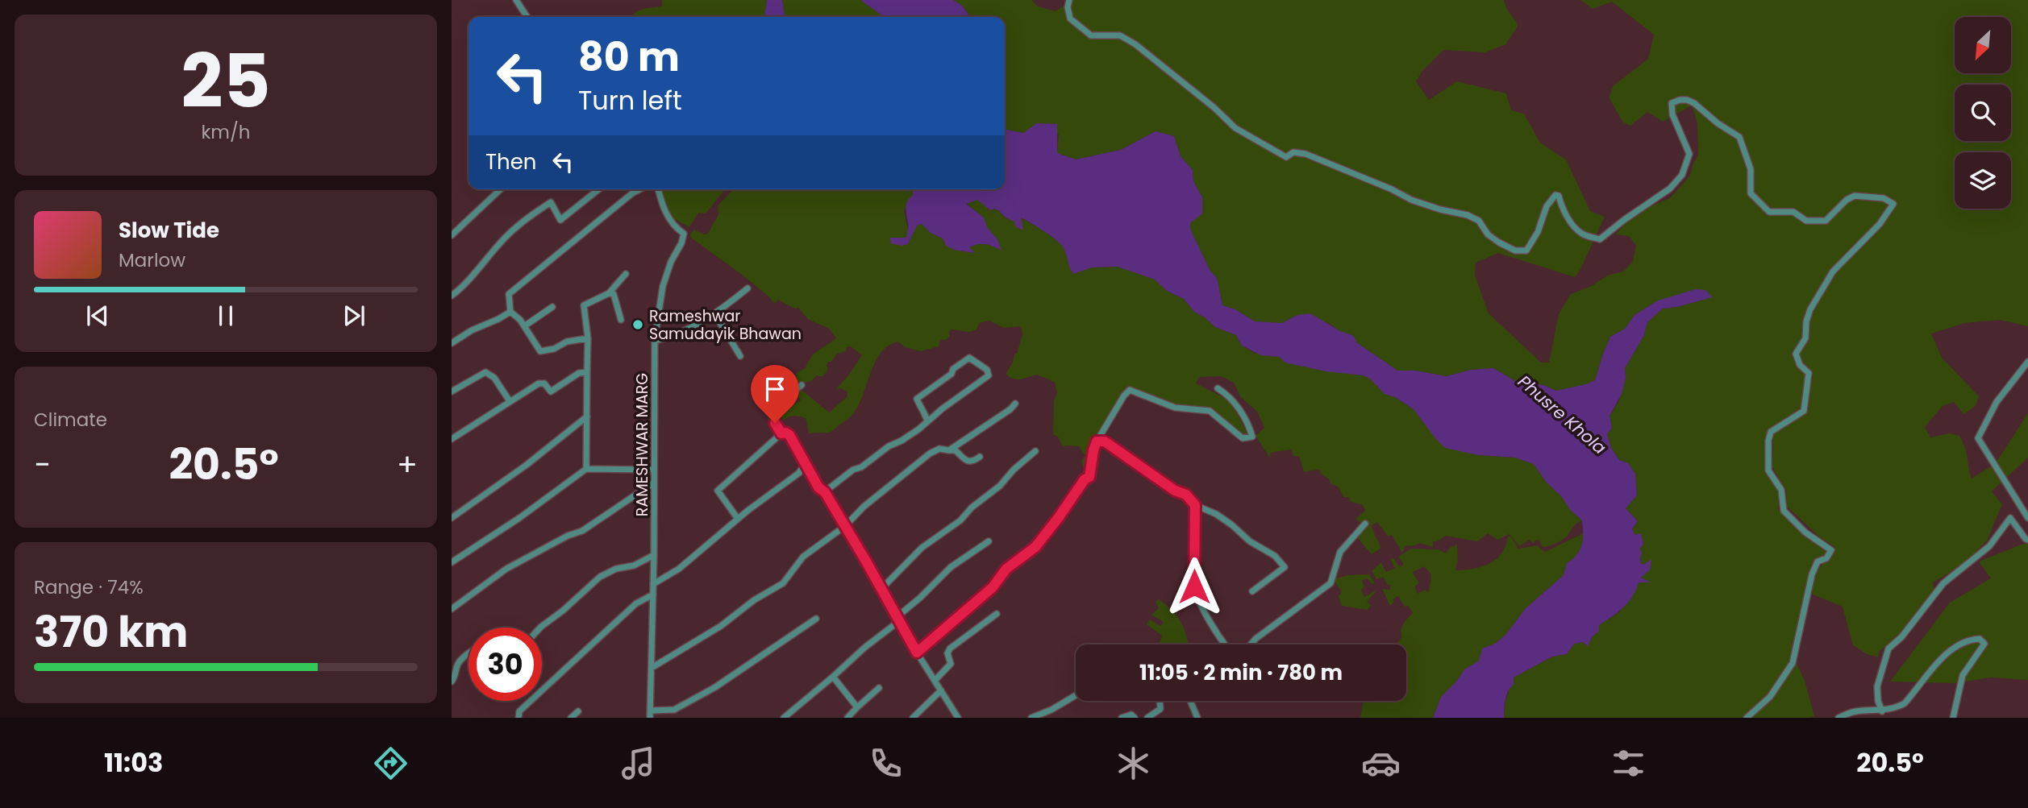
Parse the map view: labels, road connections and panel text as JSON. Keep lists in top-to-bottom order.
{
  "streets": {
    "street": ["RAMESHWAR MARG"]
  },
  "water": ["Phusre Khola"],
  "places": ["Rameshwar Samudayik Bhawan"],
  "north": "bottom left",
  "page": {
    "tile": [
      ["25", "km/h"],
      "Climate",
      ["Range · 74%", "370 km"]
    ],
    "turn": ["80 m", "Turn left"],
    "then": "Then",
    "song": ["Slow Tide", "Marlow"],
    "heat": ["−", "20.5°", "+"],
    "limit": "30",
    "trip": "11:05 · 2 min · 780 m",
    "tabs": ["11:03", "20.5°"]
  }
}
